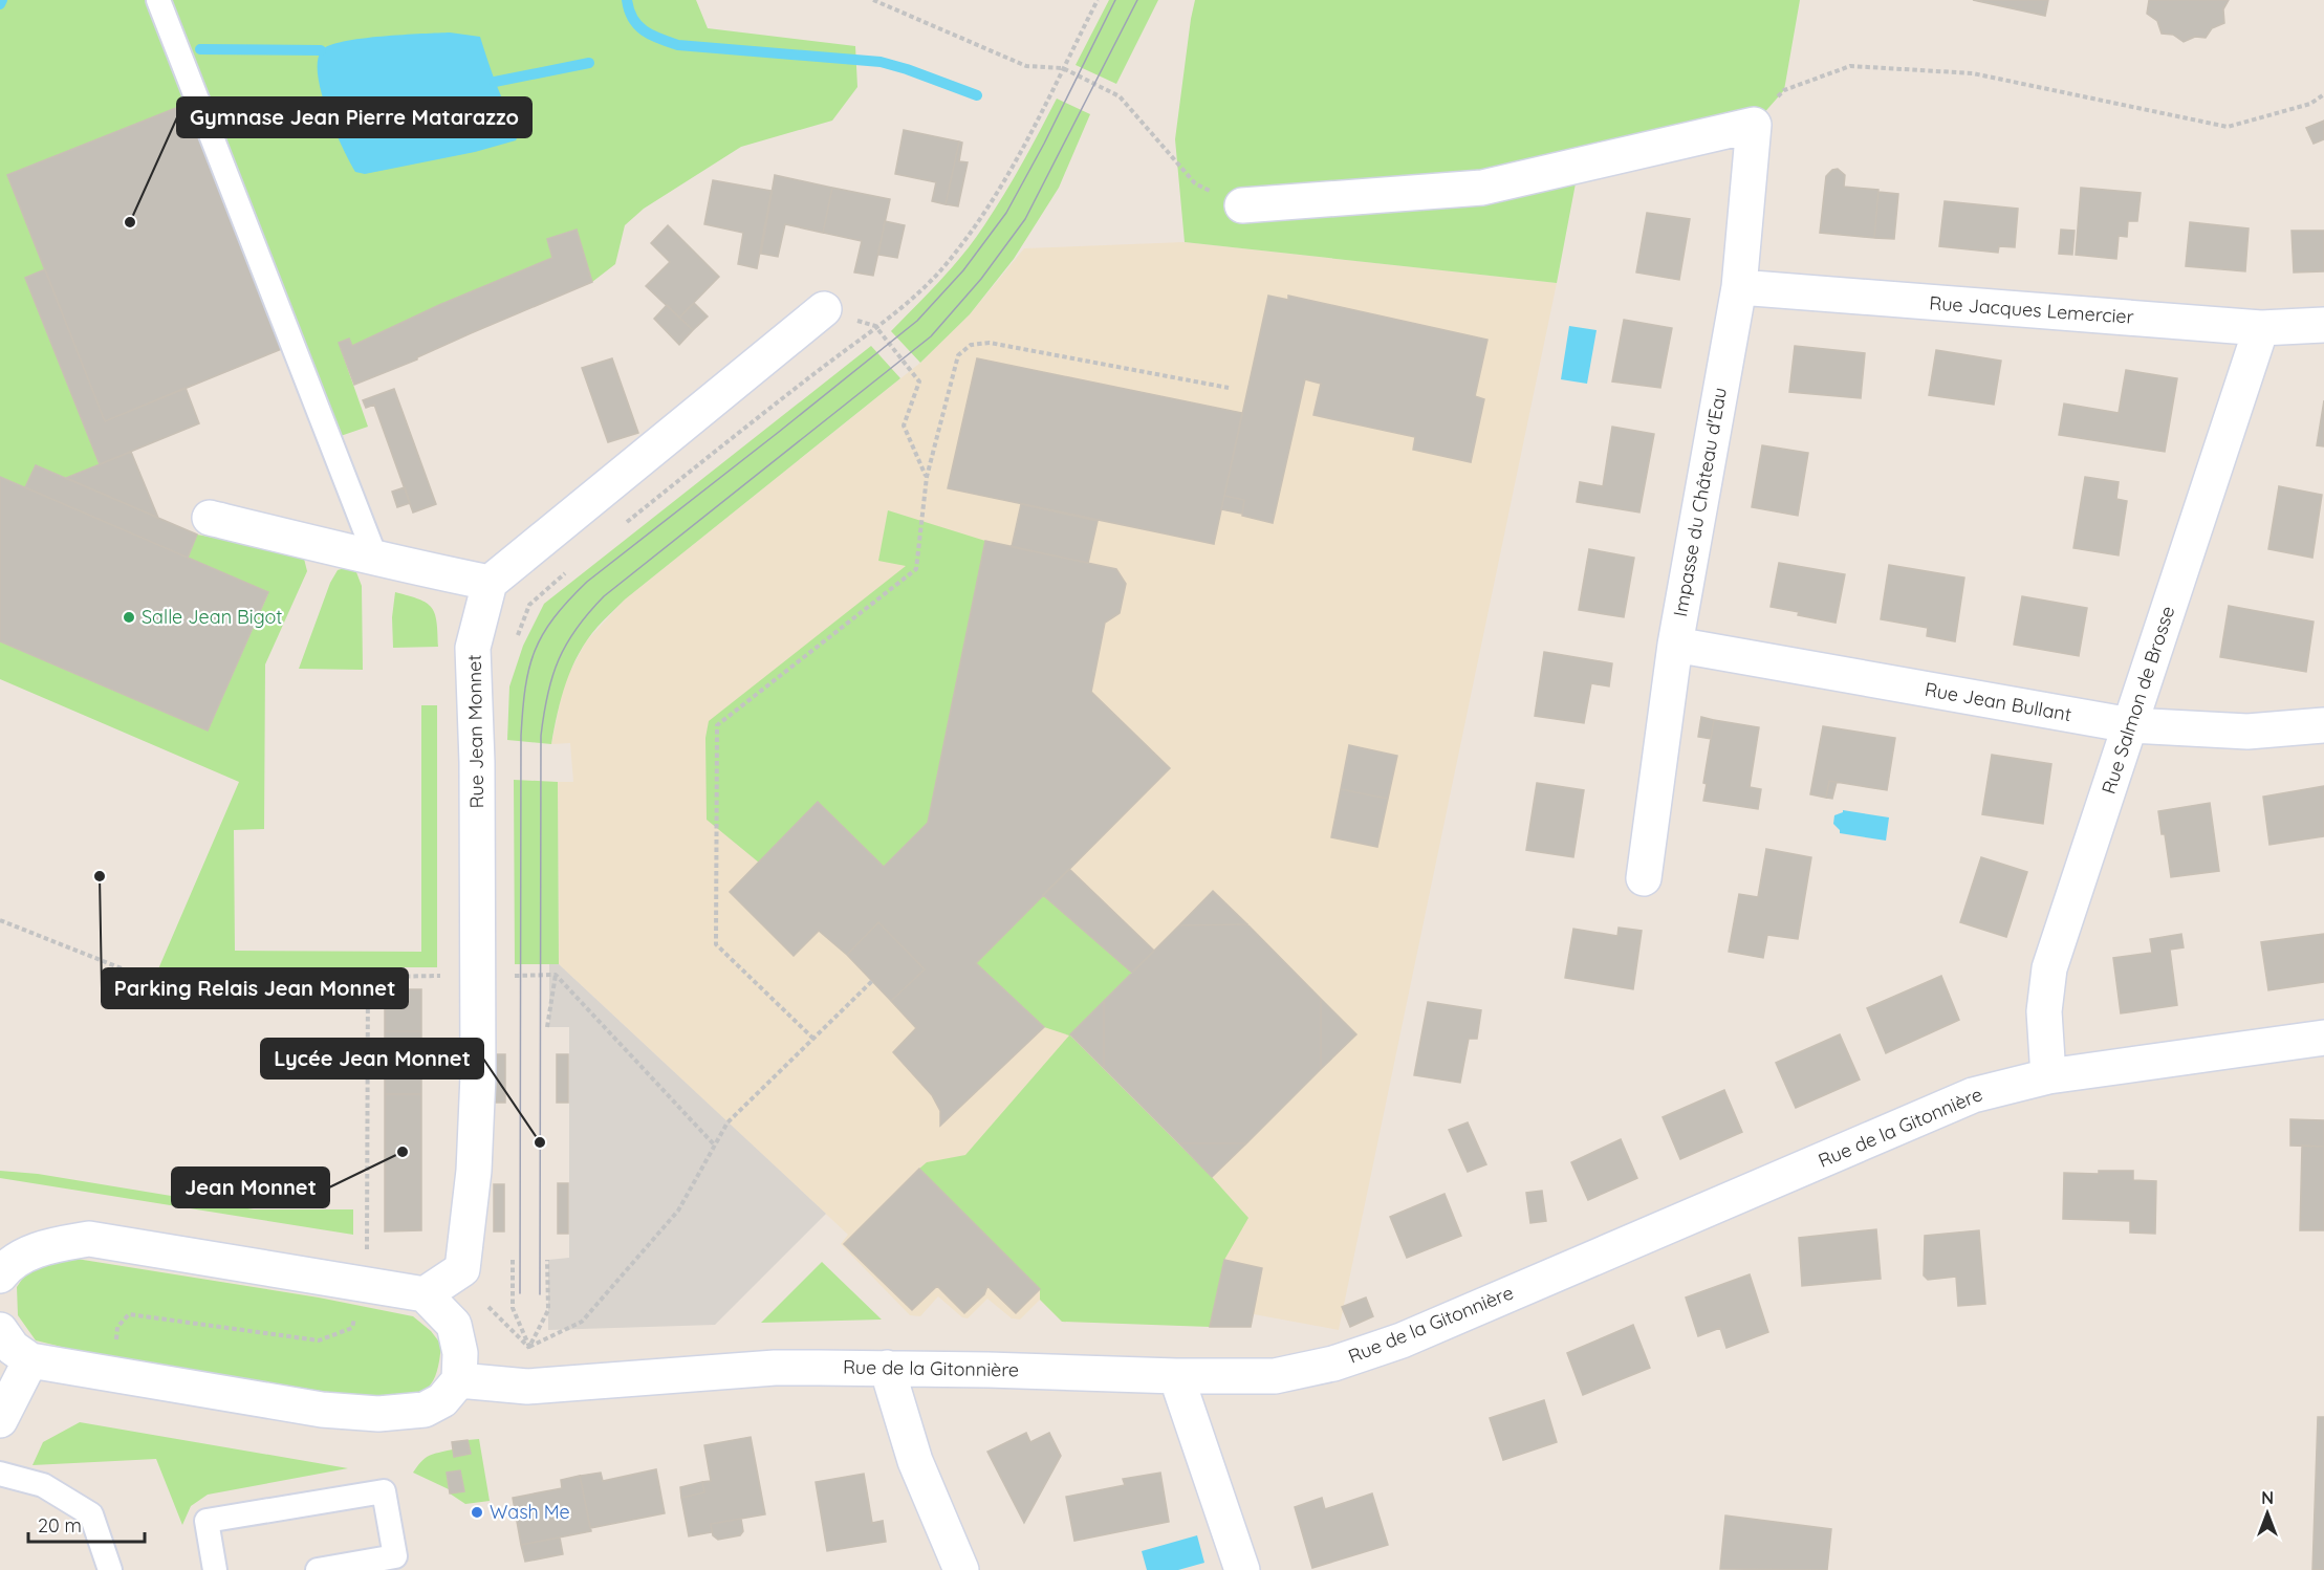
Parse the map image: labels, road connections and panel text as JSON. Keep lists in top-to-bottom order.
{
  "streets": {
    "street": [
      "Rue Jacques Lemercier",
      "Impasse du Château d'Eau",
      "Rue Salmon de Brosse",
      "Rue Jean Bullant",
      "Rue Jean Monnet",
      "Rue de la Gitonnière"
    ]
  },
  "crossings": [
    ["Rue Jacques Lemercier", "Impasse du Château d'Eau"],
    ["Rue Jacques Lemercier", "Rue Salmon de Brosse"],
    ["Impasse du Château d'Eau", "Rue Jean Bullant"],
    ["Rue Salmon de Brosse", "Rue Jean Bullant"],
    ["Rue Salmon de Brosse", "Rue de la Gitonnière"]
  ],
  "places": [
    "Gymnase Jean Pierre Matarazzo",
    "Salle Jean Bigot",
    "Parking Relais Jean Monnet",
    "Lycée Jean Monnet",
    "Jean Monnet",
    "Wash Me"
  ],
  "scale_bar": "20 m",
  "north": "top"
}
